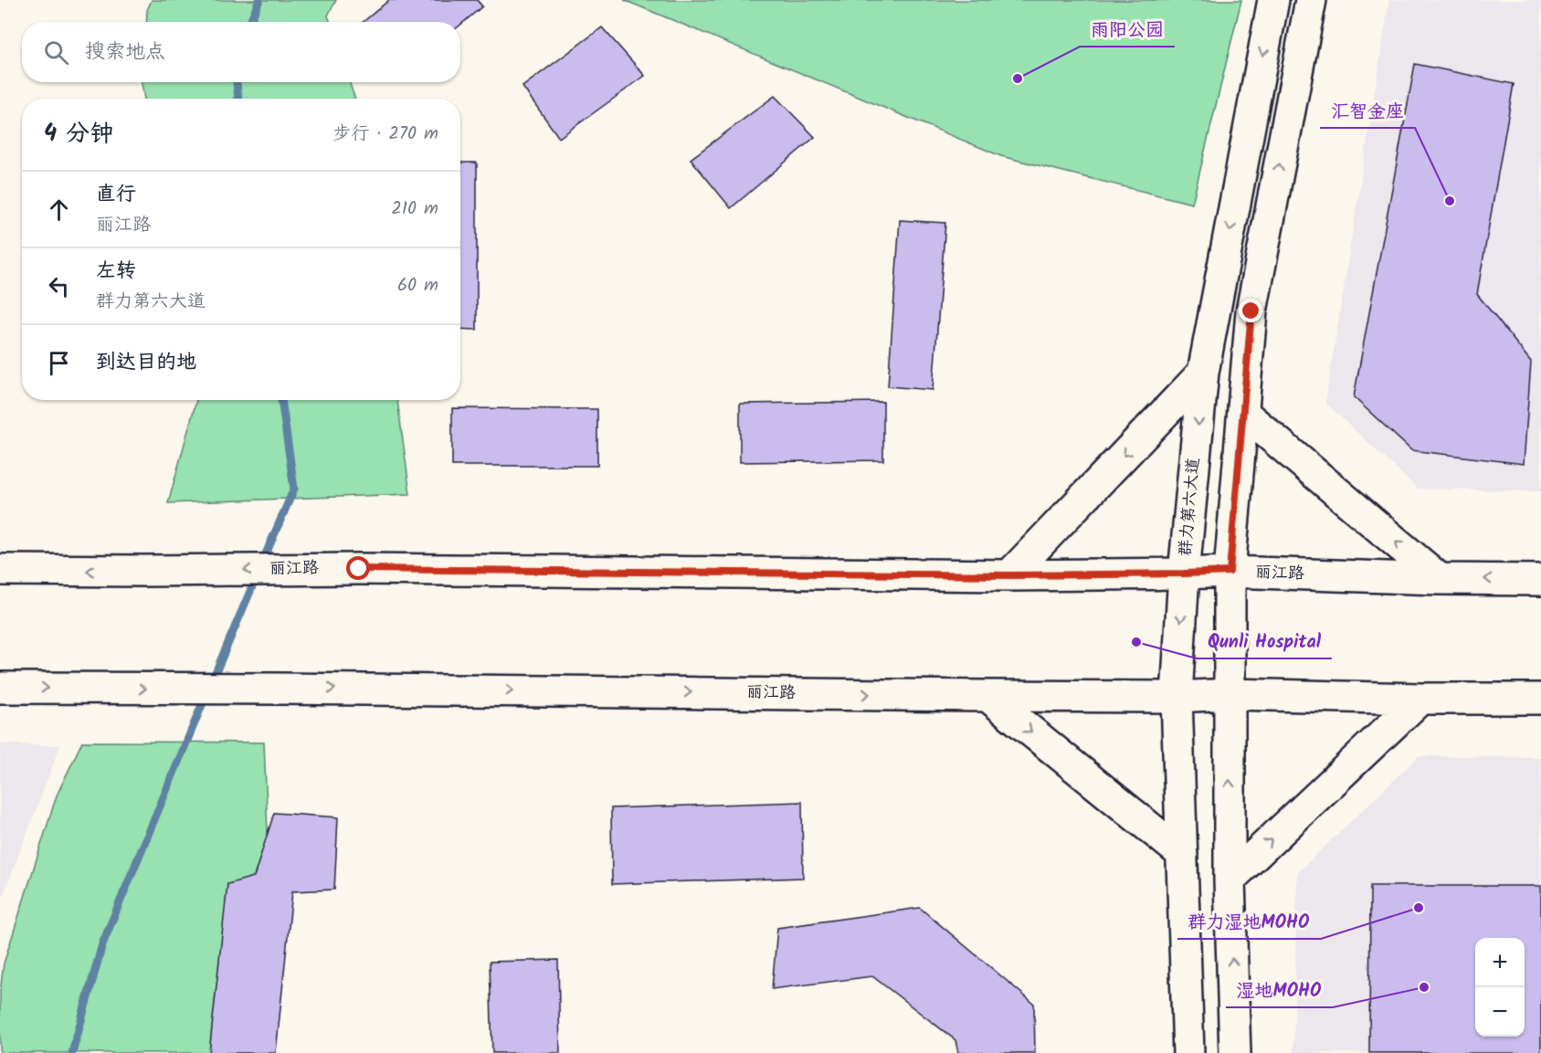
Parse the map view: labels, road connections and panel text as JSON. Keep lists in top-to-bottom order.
{
  "streets": {
    "main road": ["群力第六大道", "丽江路"]
  },
  "crossings": [
    ["群力第六大道", "丽江路"]
  ],
  "places": [
    "雨阳公园",
    "汇智金座",
    "Qunli Hospital",
    "群力湿地MOHO",
    "湿地MOHO"
  ],
  "page": {
    "search": "搜索地点",
    "heading": ["4 分钟", "步行 · 270 m"],
    "list": [
      ["直行", "丽江路", "210 m"],
      ["左转", "群力第六大道", "60 m"],
      "到达目的地"
    ],
    "map_buttons": ["+", "−"]
  }
}
